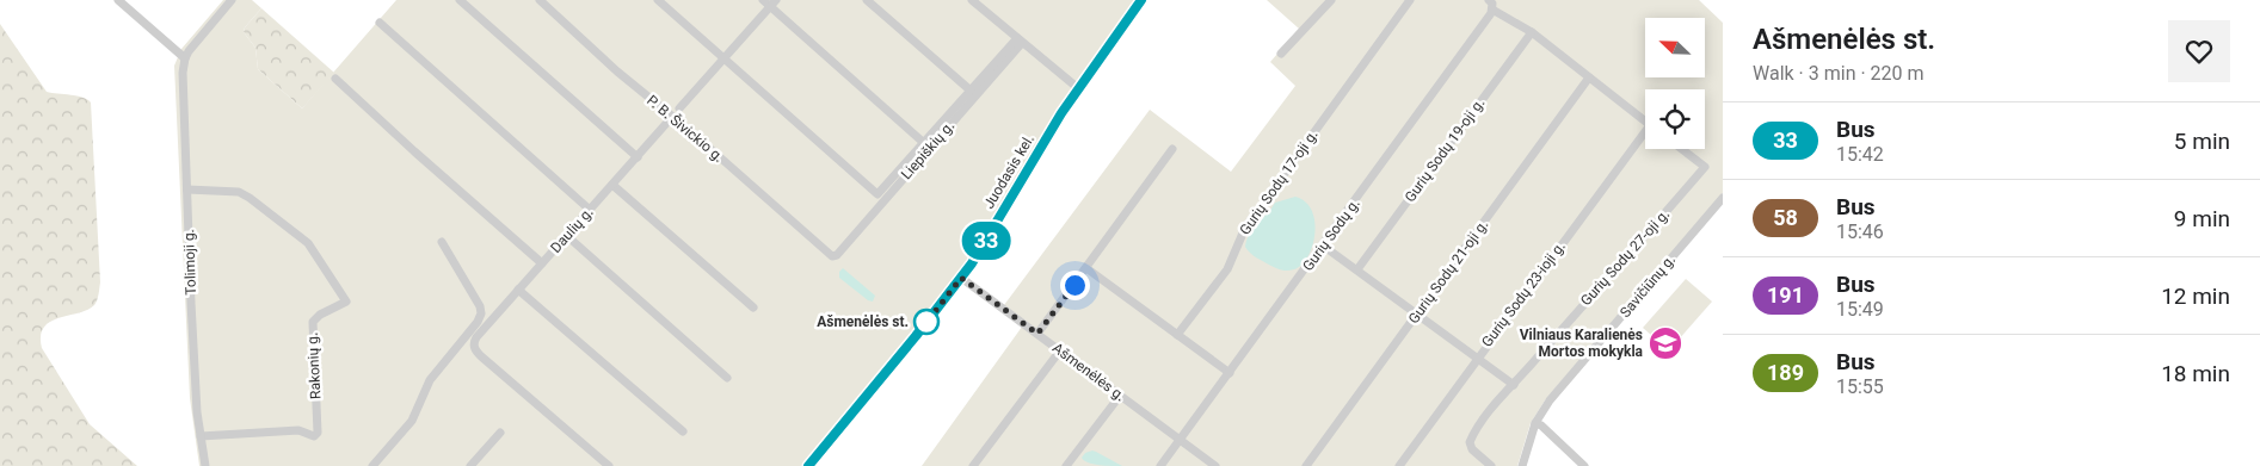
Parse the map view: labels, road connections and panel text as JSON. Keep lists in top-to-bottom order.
{
  "streets": {
    "main road": ["Juodasis kel."],
    "street": [
      "P. B. Šivickio g.",
      "Liepiškių g.",
      "Gurių Sodų 19-oji g.",
      "Gurių Sodų 17-oji g.",
      "Daulių g.",
      "Gurių Sodų g.",
      "Gurių Sodų 27-oji g.",
      "Tolimoji g.",
      "Gurių Sodų 21-oji g.",
      "Savičiūnų g.",
      "Gurių Sodų 23-ioji g.",
      "Rakonių g.",
      "Ašmenėlės g."
    ]
  },
  "crossings": [
    ["P. B. Šivickio g.", "Liepiškių g."],
    ["P. B. Šivickio g.", "Daulių g."],
    ["Juodasis kel.", "Ašmenėlės g."],
    ["Gurių Sodų g.", "Ašmenėlės g."],
    ["Tolimoji g.", "Rakonių g."]
  ],
  "places": {
    "other": ["Ašmenėlės st."],
    "school or university": ["Vilniaus Karalienės Mortos mokykla"]
  },
  "lines": ["bus line 33"],
  "north": "top left",
  "page": {
    "on_map": "33",
    "heading": ["Ašmenėlės st.", "Walk · 3 min · 220 m"],
    "list": [
      {
        "mark": "33",
        "name": "Bus",
        "note": "15:42",
        "value": "5 min"
      },
      {
        "mark": "58",
        "name": "Bus",
        "note": "15:46",
        "value": "9 min"
      },
      {
        "mark": "191",
        "name": "Bus",
        "note": "15:49",
        "value": "12 min"
      },
      {
        "mark": "189",
        "name": "Bus",
        "note": "15:55",
        "value": "18 min"
      }
    ]
  }
}
